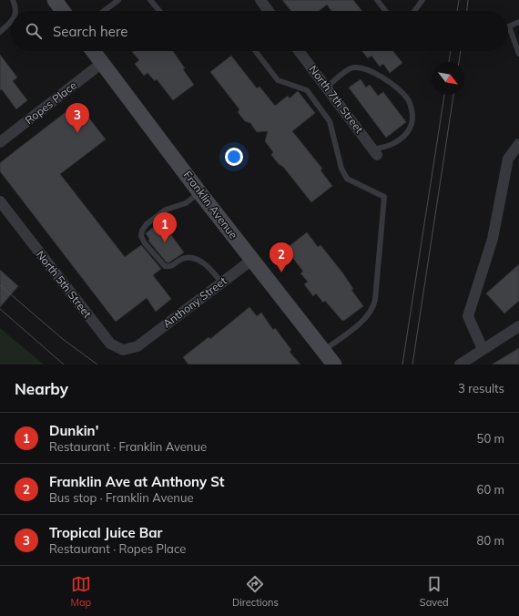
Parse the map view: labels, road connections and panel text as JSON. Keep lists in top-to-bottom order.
{
  "streets": {
    "main road": ["Franklin Avenue"],
    "street": [
      "North 7th Street",
      "Ropes Place",
      "North 5th Street",
      "Anthony Street"
    ]
  },
  "crossings": [
    ["Ropes Place", "Franklin Avenue"],
    ["Franklin Avenue", "Anthony Street"],
    ["North 5th Street", "Anthony Street"]
  ],
  "north": "bottom right",
  "page": {
    "search": "Search here",
    "pins": ["3", "1", "2"],
    "heading": ["Nearby", "3 results"],
    "list": [
      {
        "mark": "1",
        "name": "Dunkin'",
        "note": "Restaurant · Franklin Avenue",
        "value": "50 m"
      },
      {
        "mark": "2",
        "name": "Franklin Ave at Anthony St",
        "note": "Bus stop · Franklin Avenue",
        "value": "60 m"
      },
      {
        "mark": "3",
        "name": "Tropical Juice Bar",
        "note": "Restaurant · Ropes Place",
        "value": "80 m"
      }
    ],
    "nav": ["Map", "Directions", "Saved"]
  }
}
